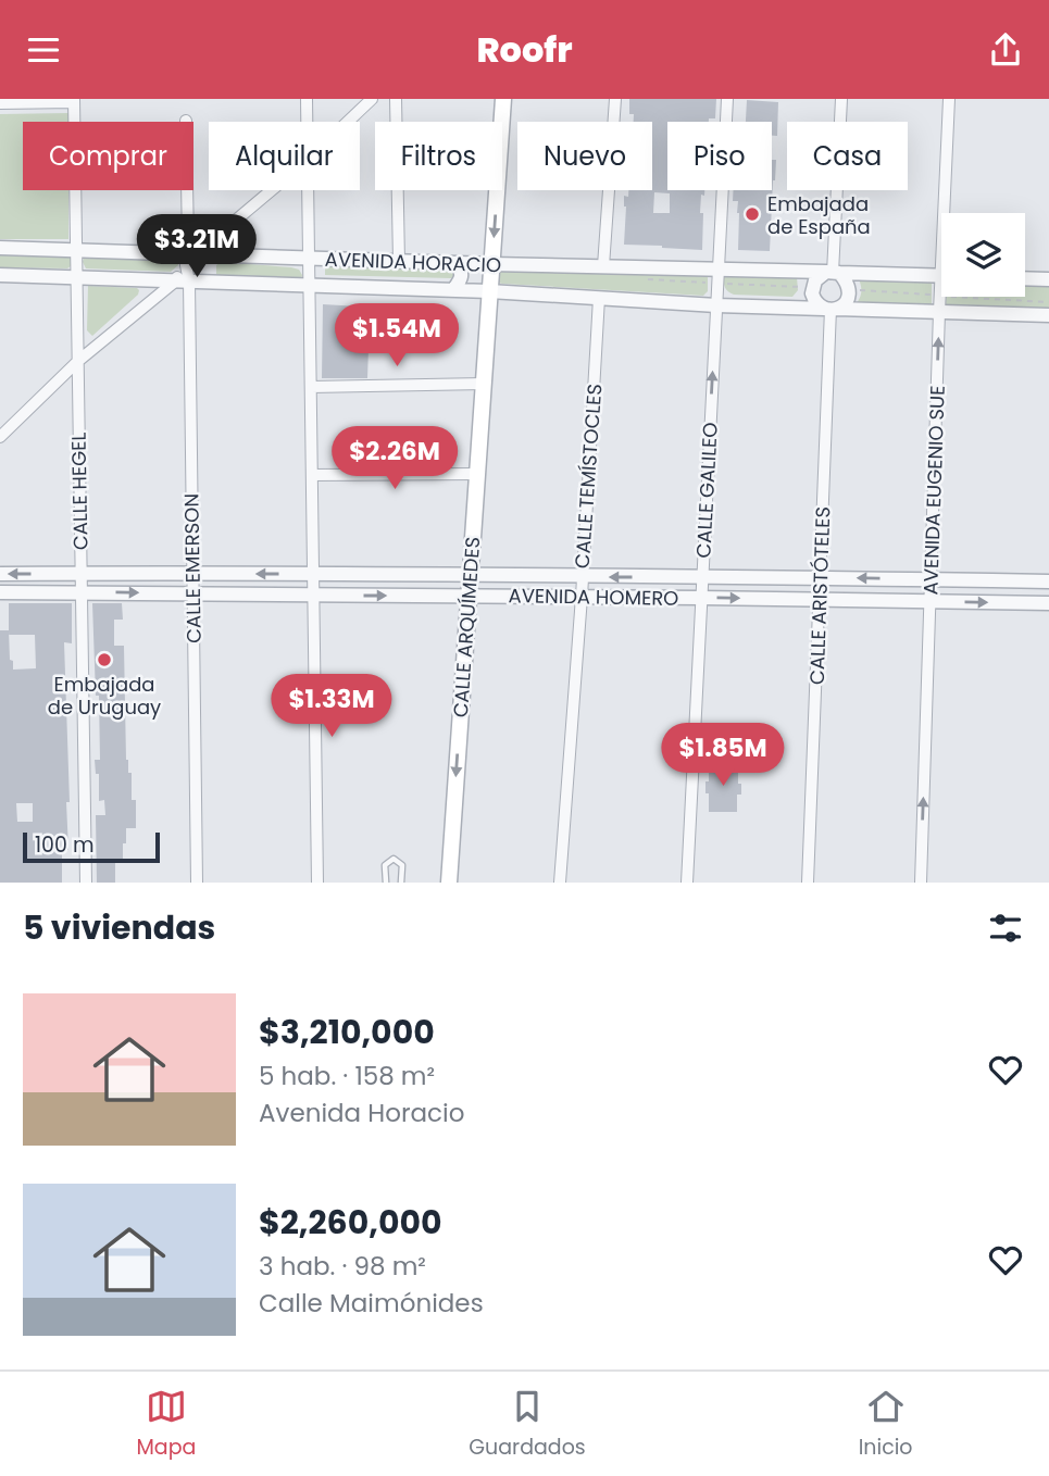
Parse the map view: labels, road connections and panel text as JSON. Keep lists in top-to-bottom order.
{
  "streets": {
    "main road": ["CALLE ARQUÍMEDES"],
    "street": [
      "AVENIDA HORACIO",
      "CALLE TEMÍSTOCLES",
      "CALLE GALILEO",
      "AVENIDA EUGENIO SUE",
      "CALLE HEGEL",
      "CALLE EMERSON",
      "CALLE ARISTÓTELES",
      "AVENIDA HOMERO"
    ]
  },
  "crossings": [
    ["AVENIDA HORACIO", "CALLE TEMÍSTOCLES"],
    ["AVENIDA HORACIO", "CALLE GALILEO"],
    ["AVENIDA HORACIO", "AVENIDA EUGENIO SUE"],
    ["AVENIDA HORACIO", "CALLE HEGEL"],
    ["AVENIDA HORACIO", "CALLE EMERSON"],
    ["AVENIDA HORACIO", "CALLE ARISTÓTELES"],
    ["AVENIDA HORACIO", "CALLE ARQUÍMEDES"],
    ["CALLE TEMÍSTOCLES", "AVENIDA HOMERO"],
    ["CALLE GALILEO", "AVENIDA HOMERO"],
    ["AVENIDA EUGENIO SUE", "AVENIDA HOMERO"],
    ["CALLE HEGEL", "AVENIDA HOMERO"],
    ["CALLE EMERSON", "AVENIDA HOMERO"],
    ["CALLE ARISTÓTELES", "AVENIDA HOMERO"],
    ["AVENIDA HOMERO", "CALLE ARQUÍMEDES"]
  ],
  "one_way": ["AVENIDA EUGENIO SUE", "CALLE ARQUÍMEDES"],
  "places": ["Embajada de España", "Embajada de Uruguay"],
  "scale_bar": "100 m",
  "page": {
    "header": "Roofr",
    "chip": [
      "Comprar",
      "Alquilar",
      "Filtros",
      "Nuevo",
      "Piso",
      "Casa"
    ],
    "price": [
      "$3.21M",
      "$1.54M",
      "$2.26M",
      "$1.33M",
      "$1.85M"
    ],
    "scale": "100 m",
    "heading": "5 viviendas",
    "list": [
      {
        "name": "$3,210,000",
        "note": "5 hab. · 158 m² · Avenida Horacio"
      },
      {
        "name": "$2,260,000",
        "note": "3 hab. · 98 m² · Calle Maimónides"
      }
    ],
    "tabs": ["Mapa", "Guardados", "Inicio"]
  }
}
